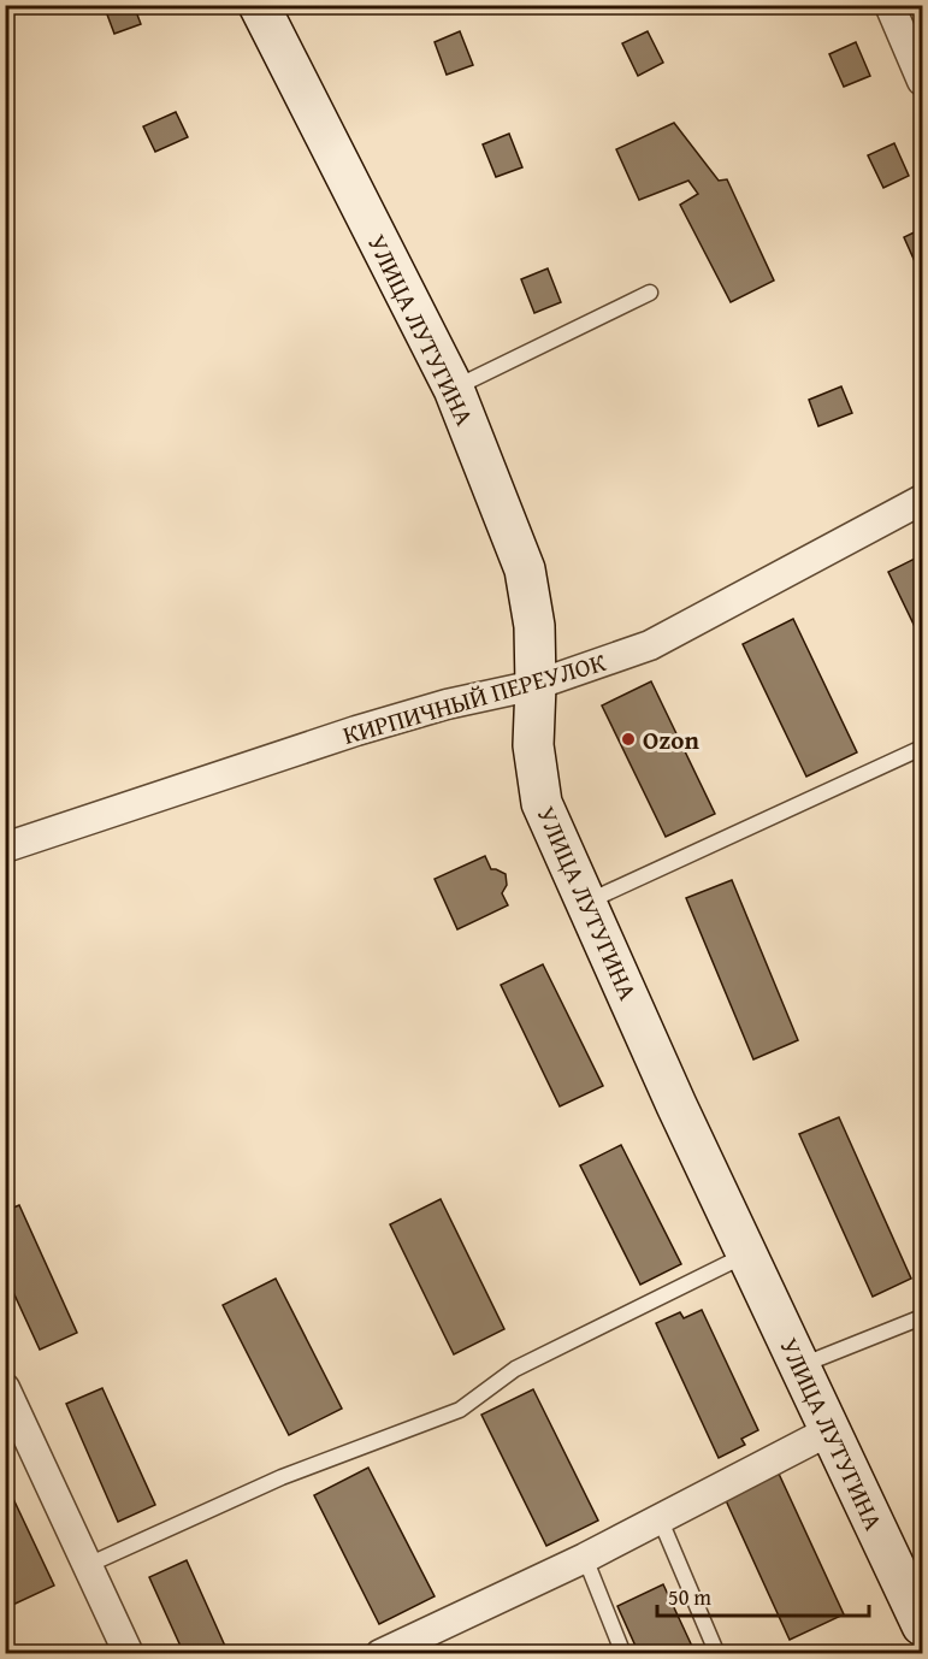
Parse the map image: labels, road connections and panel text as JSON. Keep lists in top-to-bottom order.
{
  "streets": {
    "main road": ["УЛИЦА ЛУТУГИНА"],
    "street": ["КИРПИЧНЫЙ ПЕРЕУЛОК"]
  },
  "crossings": [
    ["УЛИЦА ЛУТУГИНА", "КИРПИЧНЫЙ ПЕРЕУЛОК"]
  ],
  "places": ["Ozon"],
  "scale_bar": "50 m"
}
